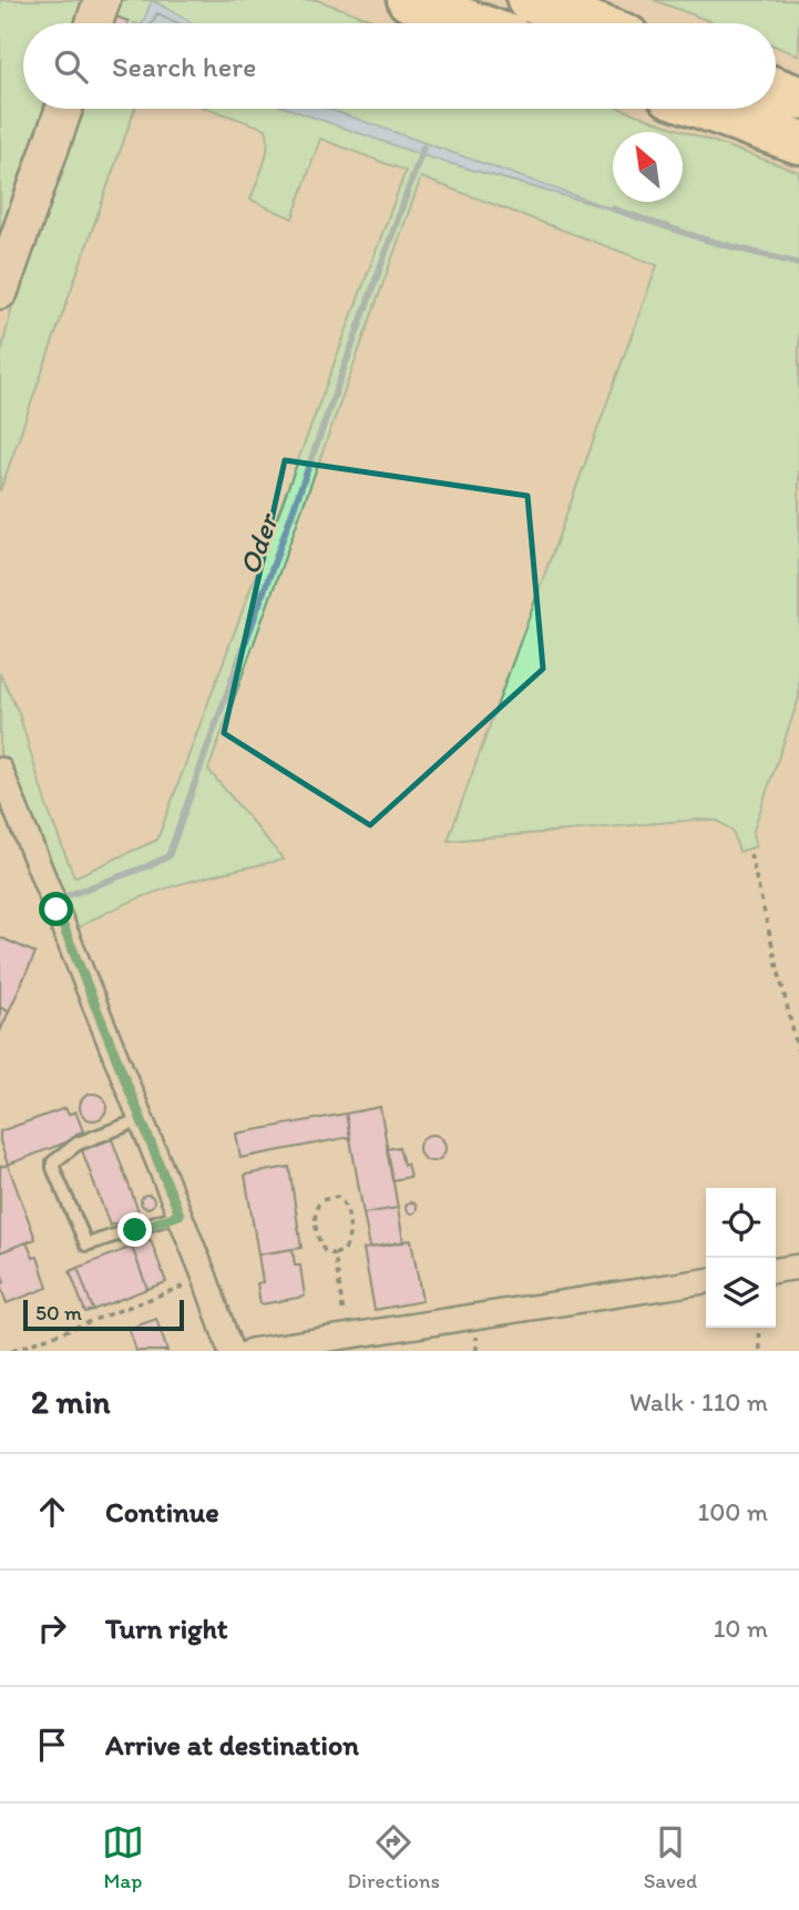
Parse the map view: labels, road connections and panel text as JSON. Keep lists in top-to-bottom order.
{
  "water": ["Oder"],
  "scale_bar": "50 m",
  "north": "top left",
  "page": {
    "search": "Search here",
    "scale": "50 m",
    "heading": ["2 min", "Walk · 110 m"],
    "list": [
      ["Continue", "100 m"],
      ["Turn right", "10 m"],
      "Arrive at destination"
    ],
    "nav": ["Map", "Directions", "Saved"]
  }
}
